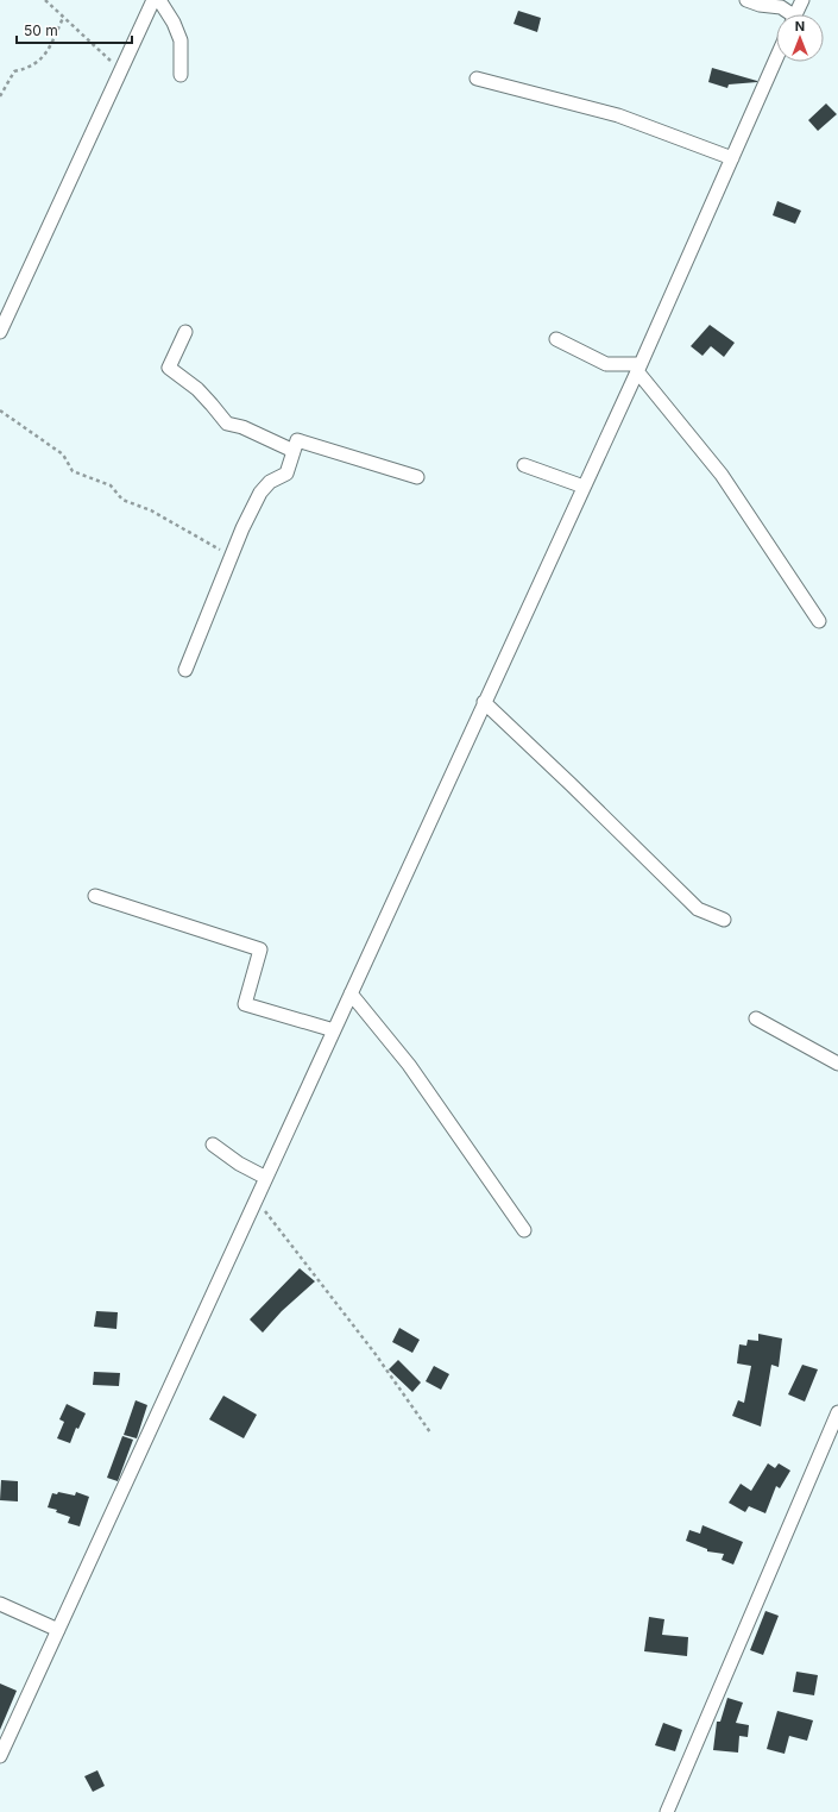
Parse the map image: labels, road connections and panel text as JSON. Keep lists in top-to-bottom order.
{
  "scale_bar": "50 m",
  "north": "top"
}
